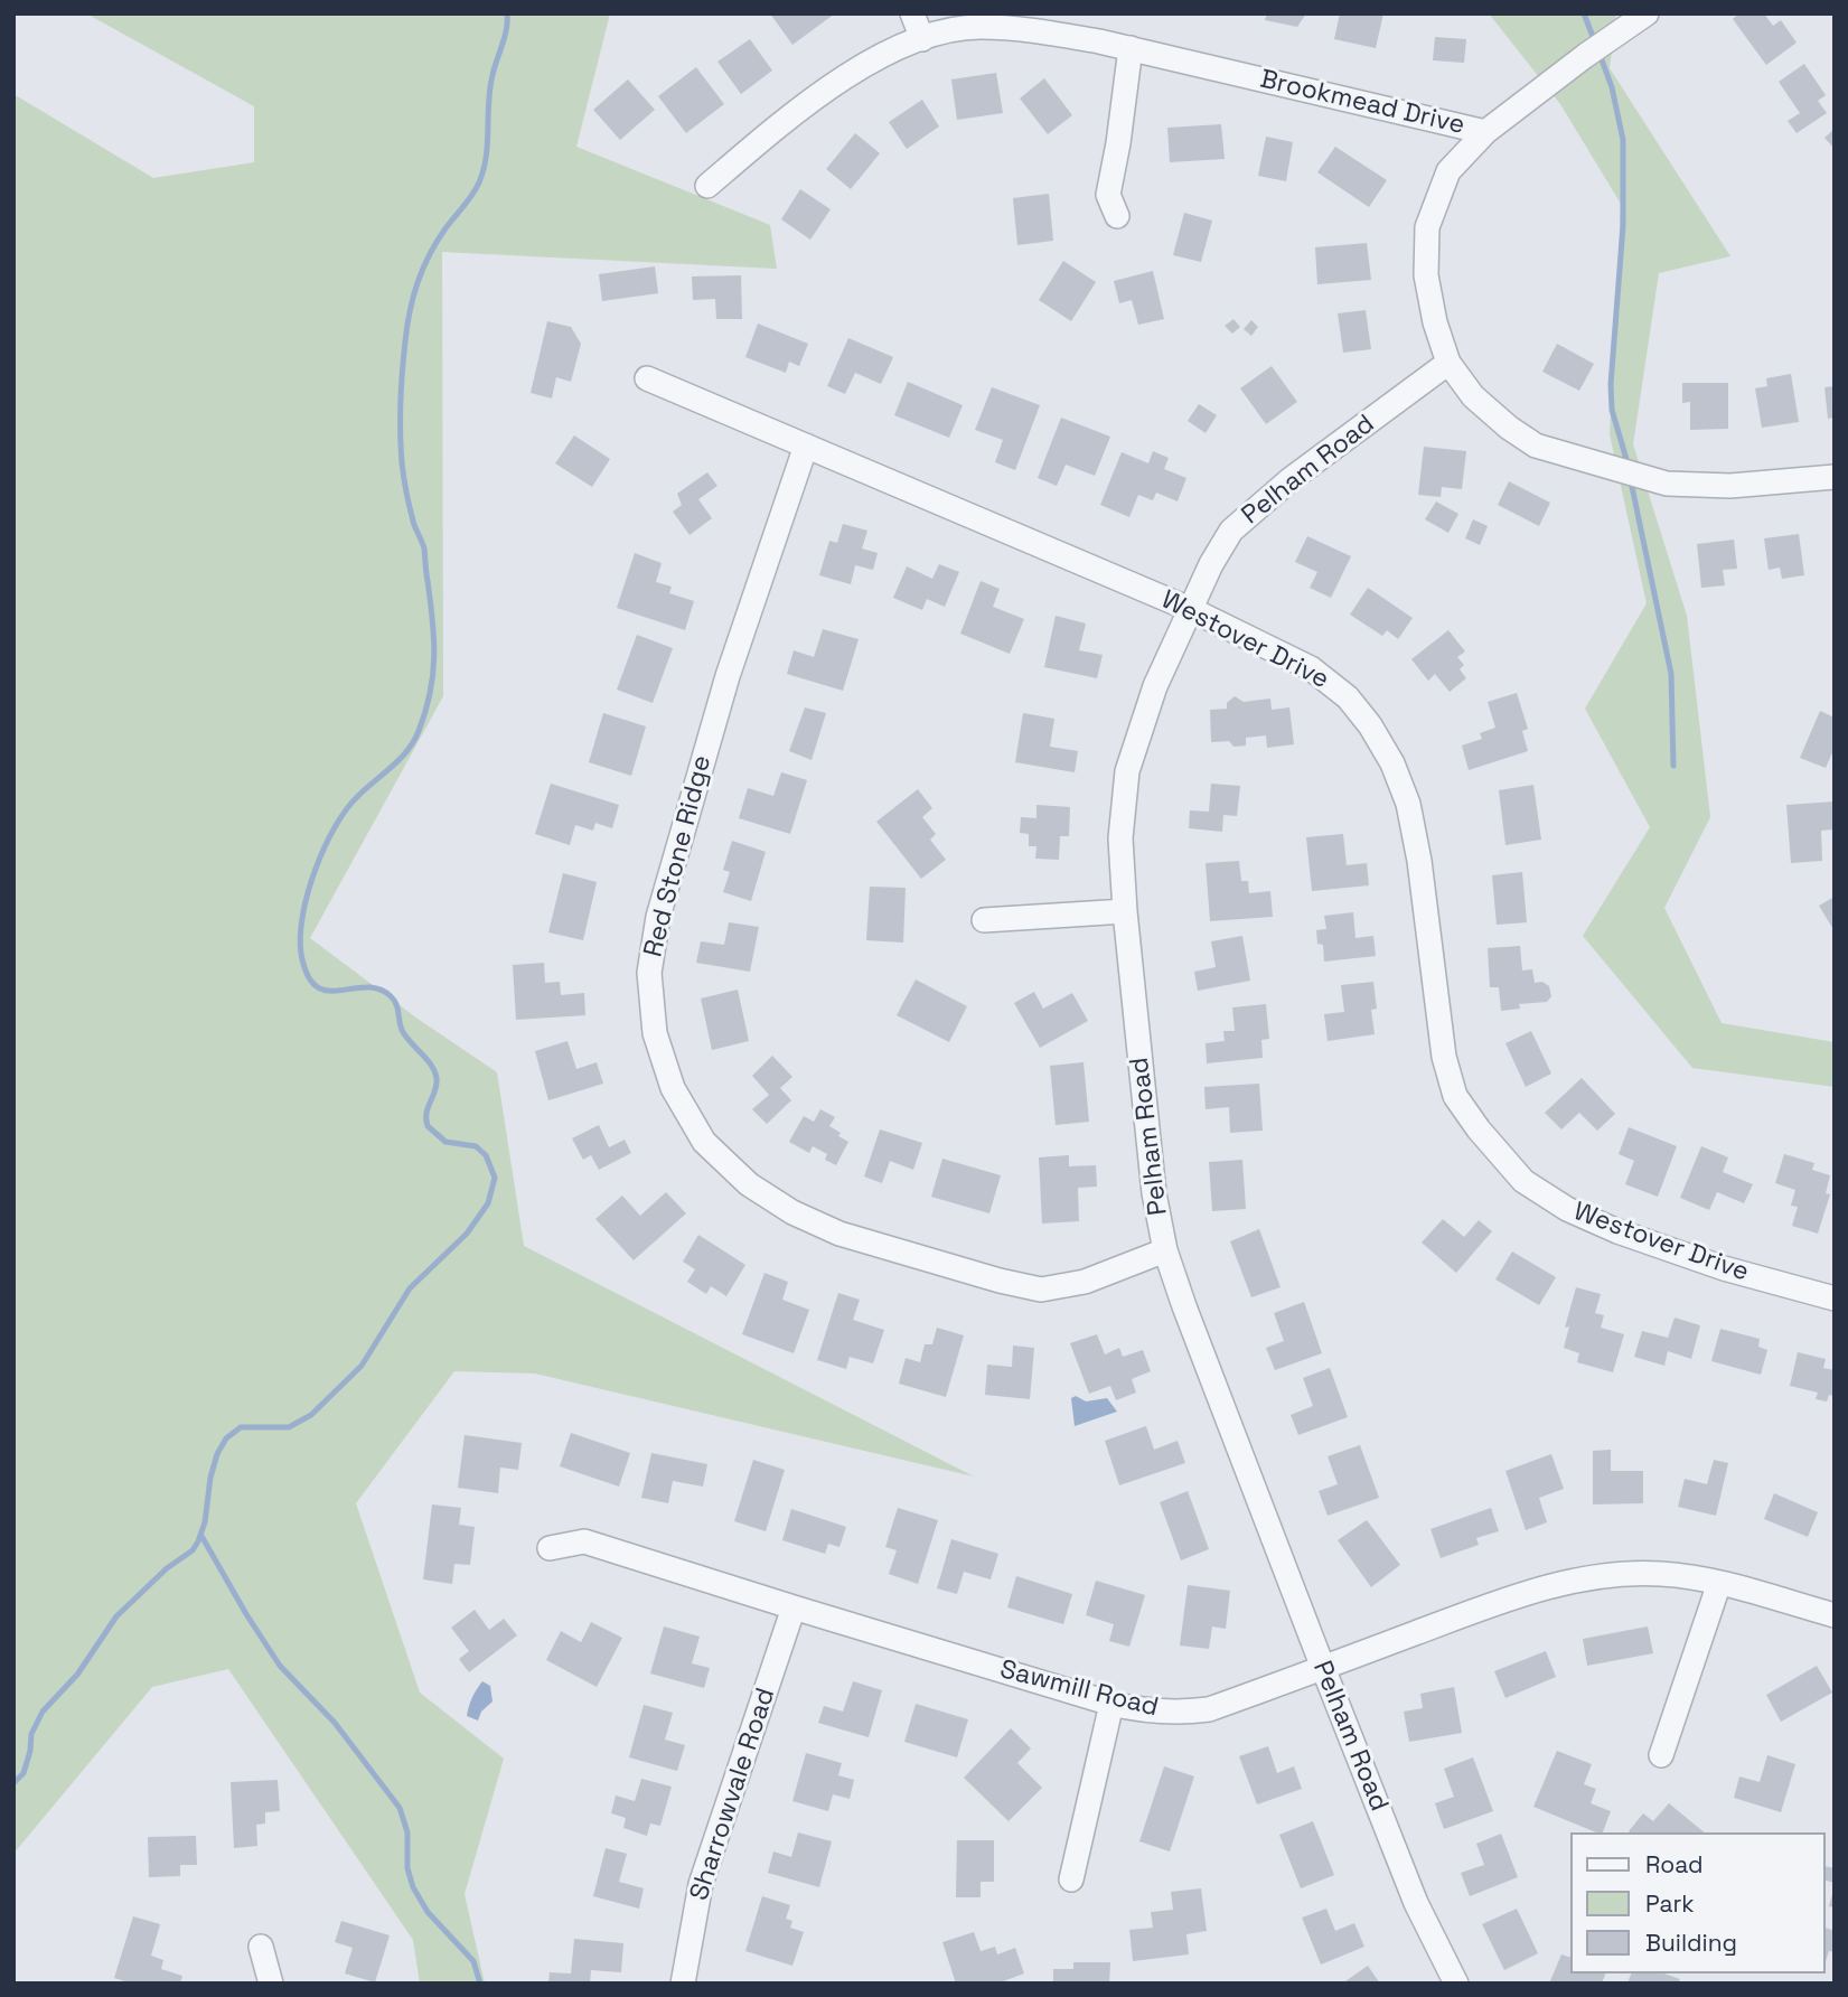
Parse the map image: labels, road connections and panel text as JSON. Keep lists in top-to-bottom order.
{
  "streets": {
    "street": [
      "Brookmead Drive",
      "Pelham Road",
      "Westover Drive",
      "Red Stone Ridge",
      "Sawmill Road",
      "Sharrowvale Road"
    ]
  },
  "crossings": [
    ["Brookmead Drive", "Pelham Road"],
    ["Pelham Road", "Westover Drive"],
    ["Pelham Road", "Red Stone Ridge"],
    ["Pelham Road", "Sawmill Road"],
    ["Westover Drive", "Red Stone Ridge"],
    ["Sawmill Road", "Sharrowvale Road"]
  ],
  "legend": ["Road", "Park", "Building"]
}
